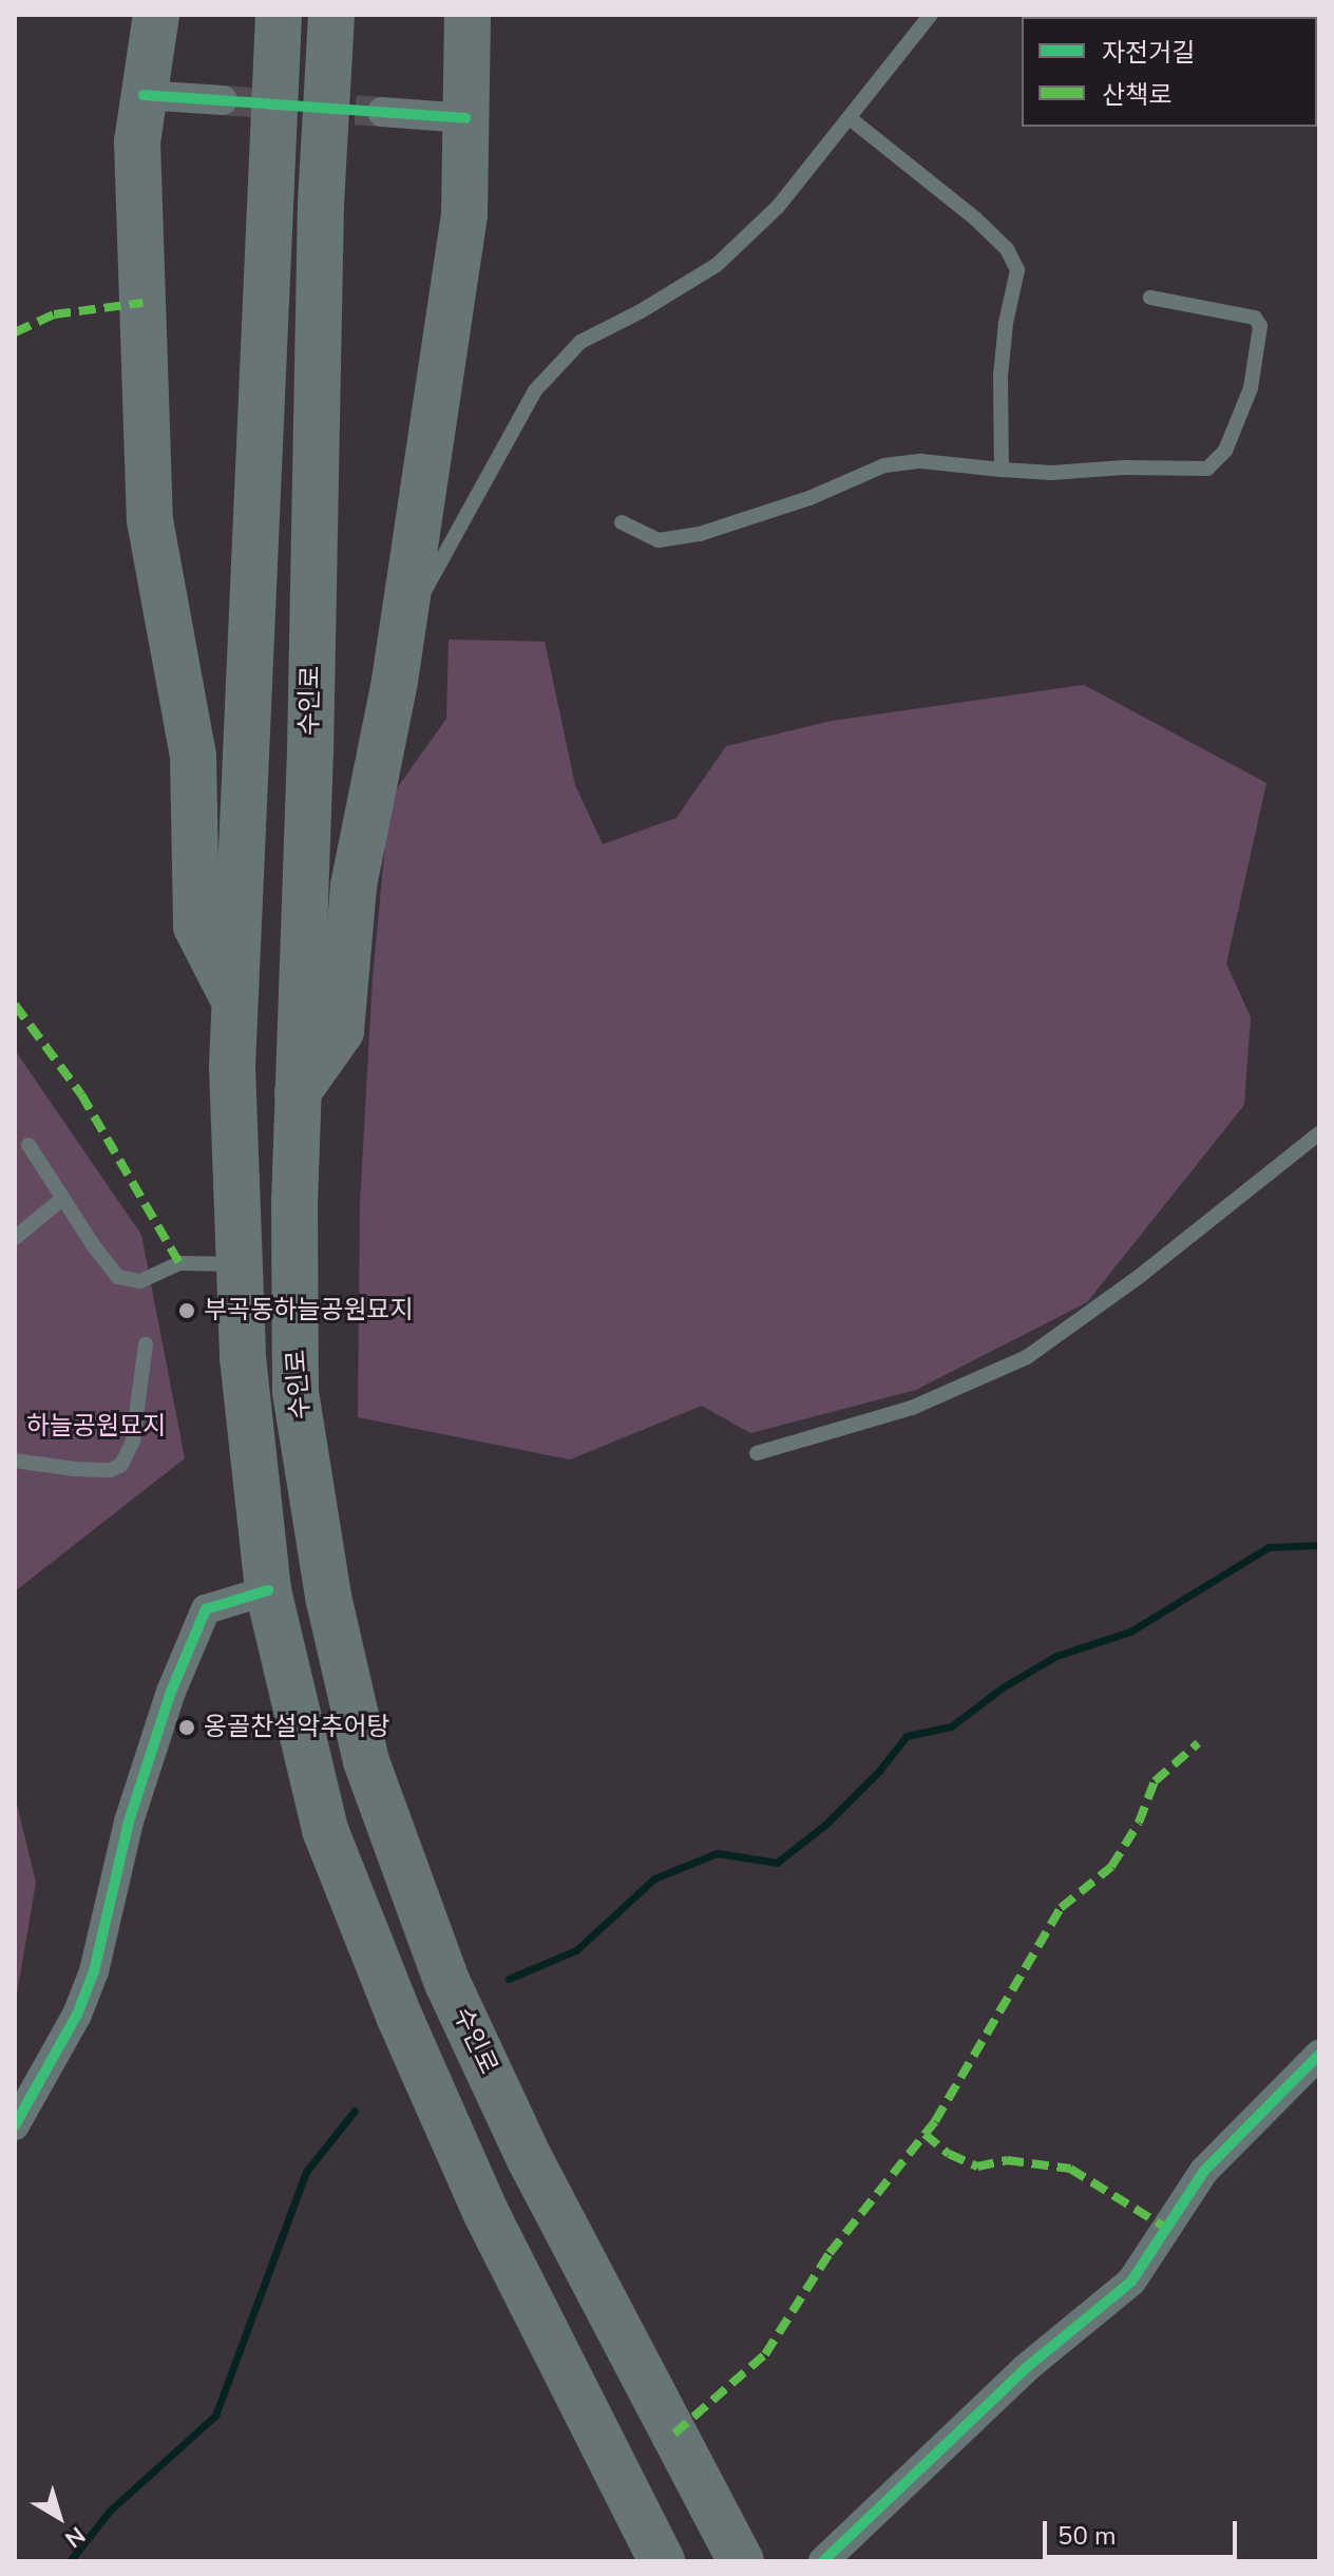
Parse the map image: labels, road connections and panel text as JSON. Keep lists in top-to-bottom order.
{
  "streets": {
    "main road": ["수인로"]
  },
  "parks": ["하늘공원묘지"],
  "places": ["부곡동하늘공원묘지", "옹골찬설악추어탕"],
  "legend": ["자전거길", "산책로"],
  "scale_bar": "50 m",
  "north": "bottom right"
}
